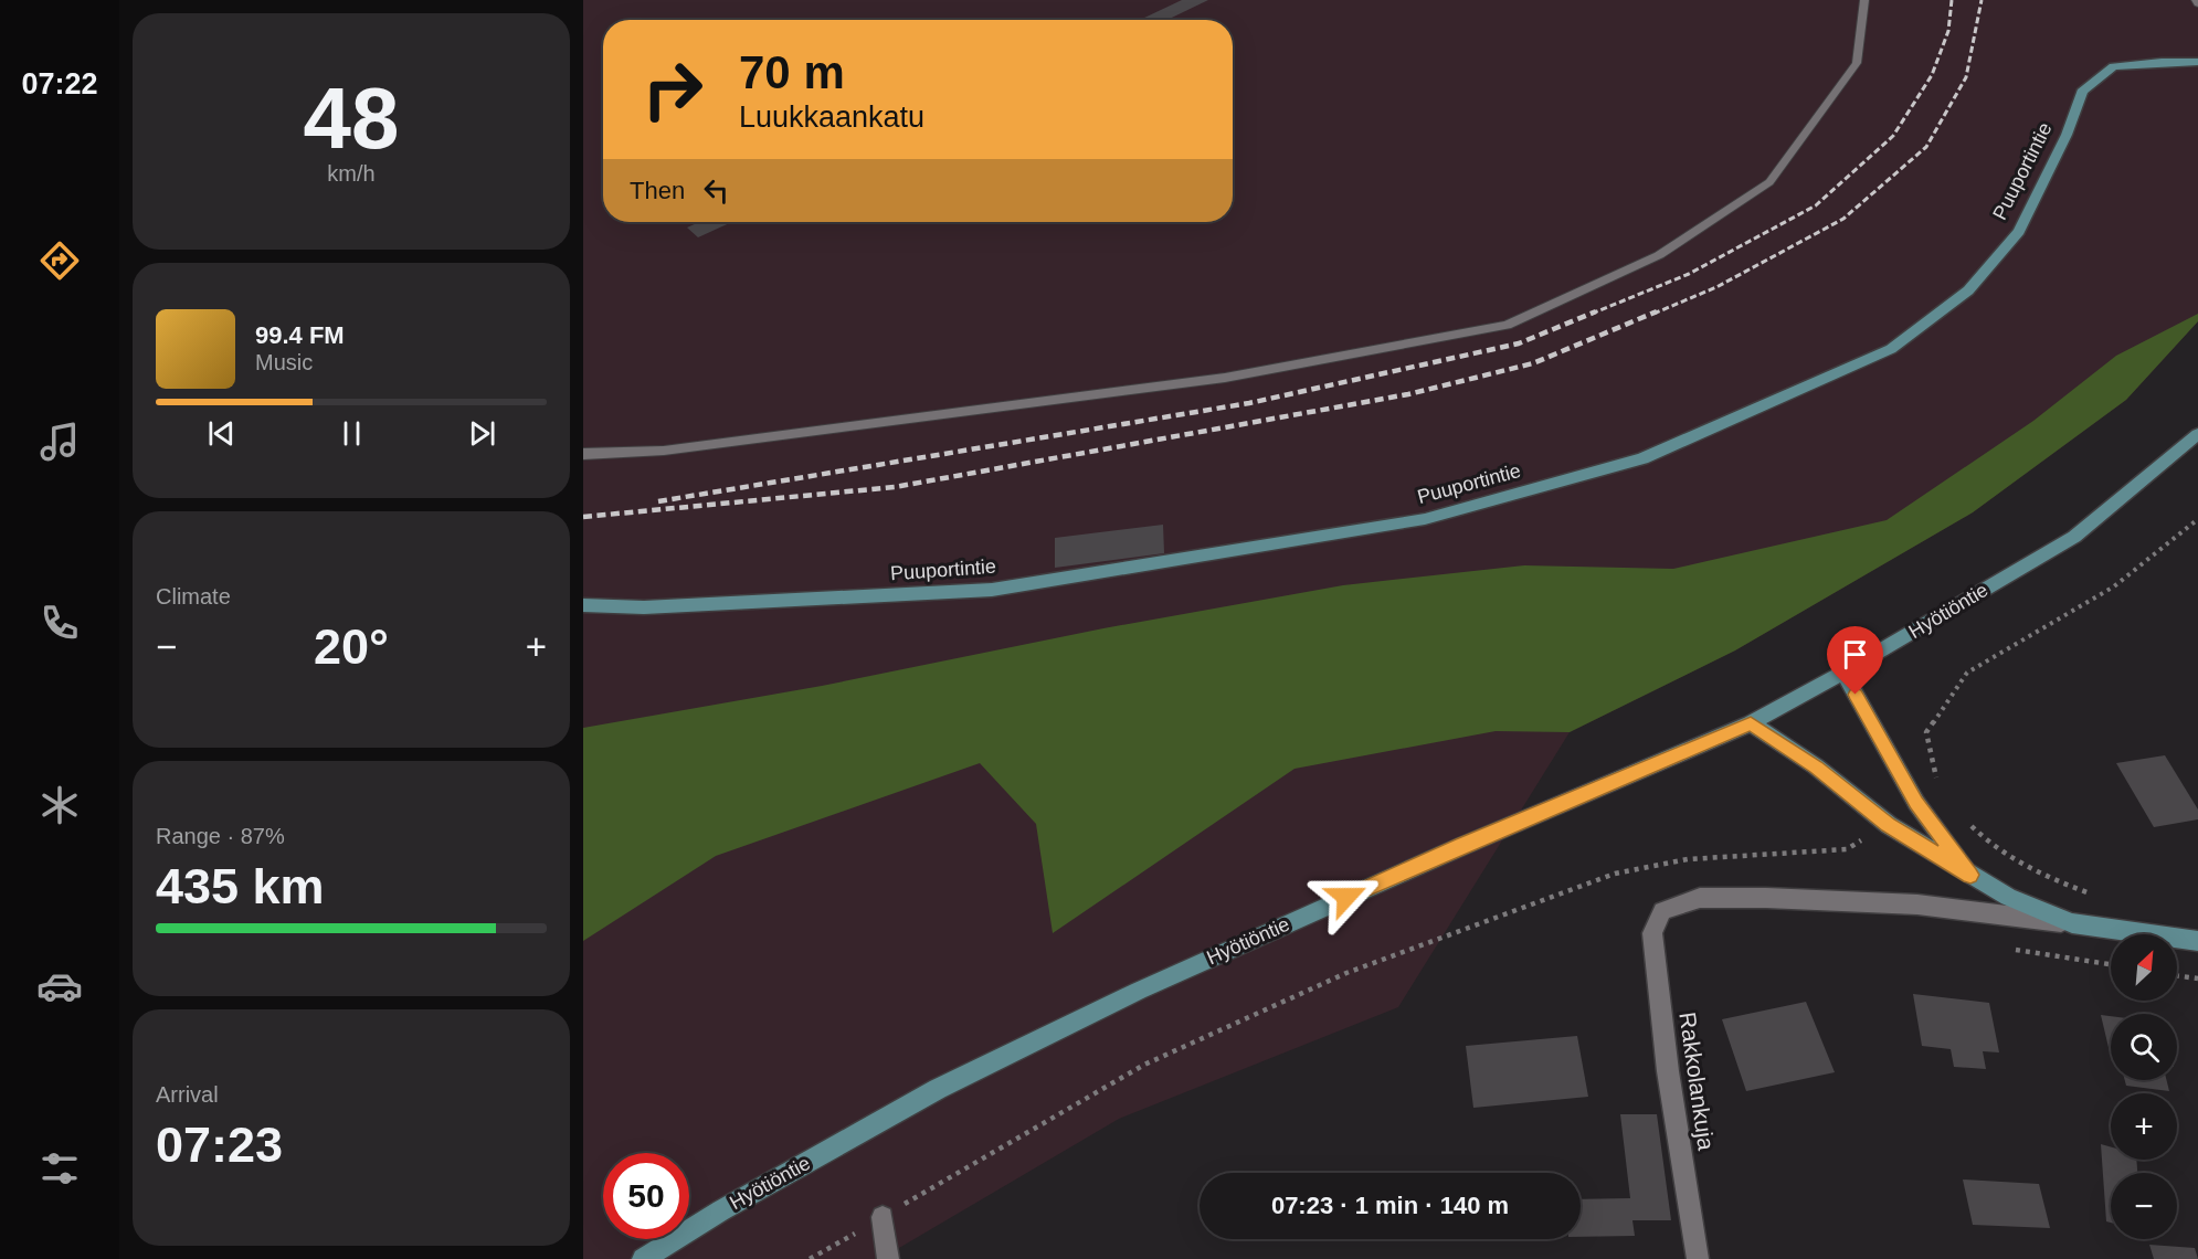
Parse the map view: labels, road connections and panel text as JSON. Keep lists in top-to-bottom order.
{
  "streets": {
    "street": ["Puuportintie", "Hyötiöntie", "Rakkolankuja"]
  },
  "north": "top right",
  "page": {
    "tabs": "07:22",
    "tile": [
      ["48", "km/h"],
      "Climate",
      ["Range · 87%", "435 km"],
      ["Arrival", "07:23"]
    ],
    "turn": ["70 m", "Luukkaankatu"],
    "then": "Then",
    "song": ["99.4 FM", "Music"],
    "heat": ["−", "20°", "+"],
    "map_buttons": ["+", "−"],
    "limit": "50",
    "trip": "07:23 · 1 min · 140 m"
  }
}
